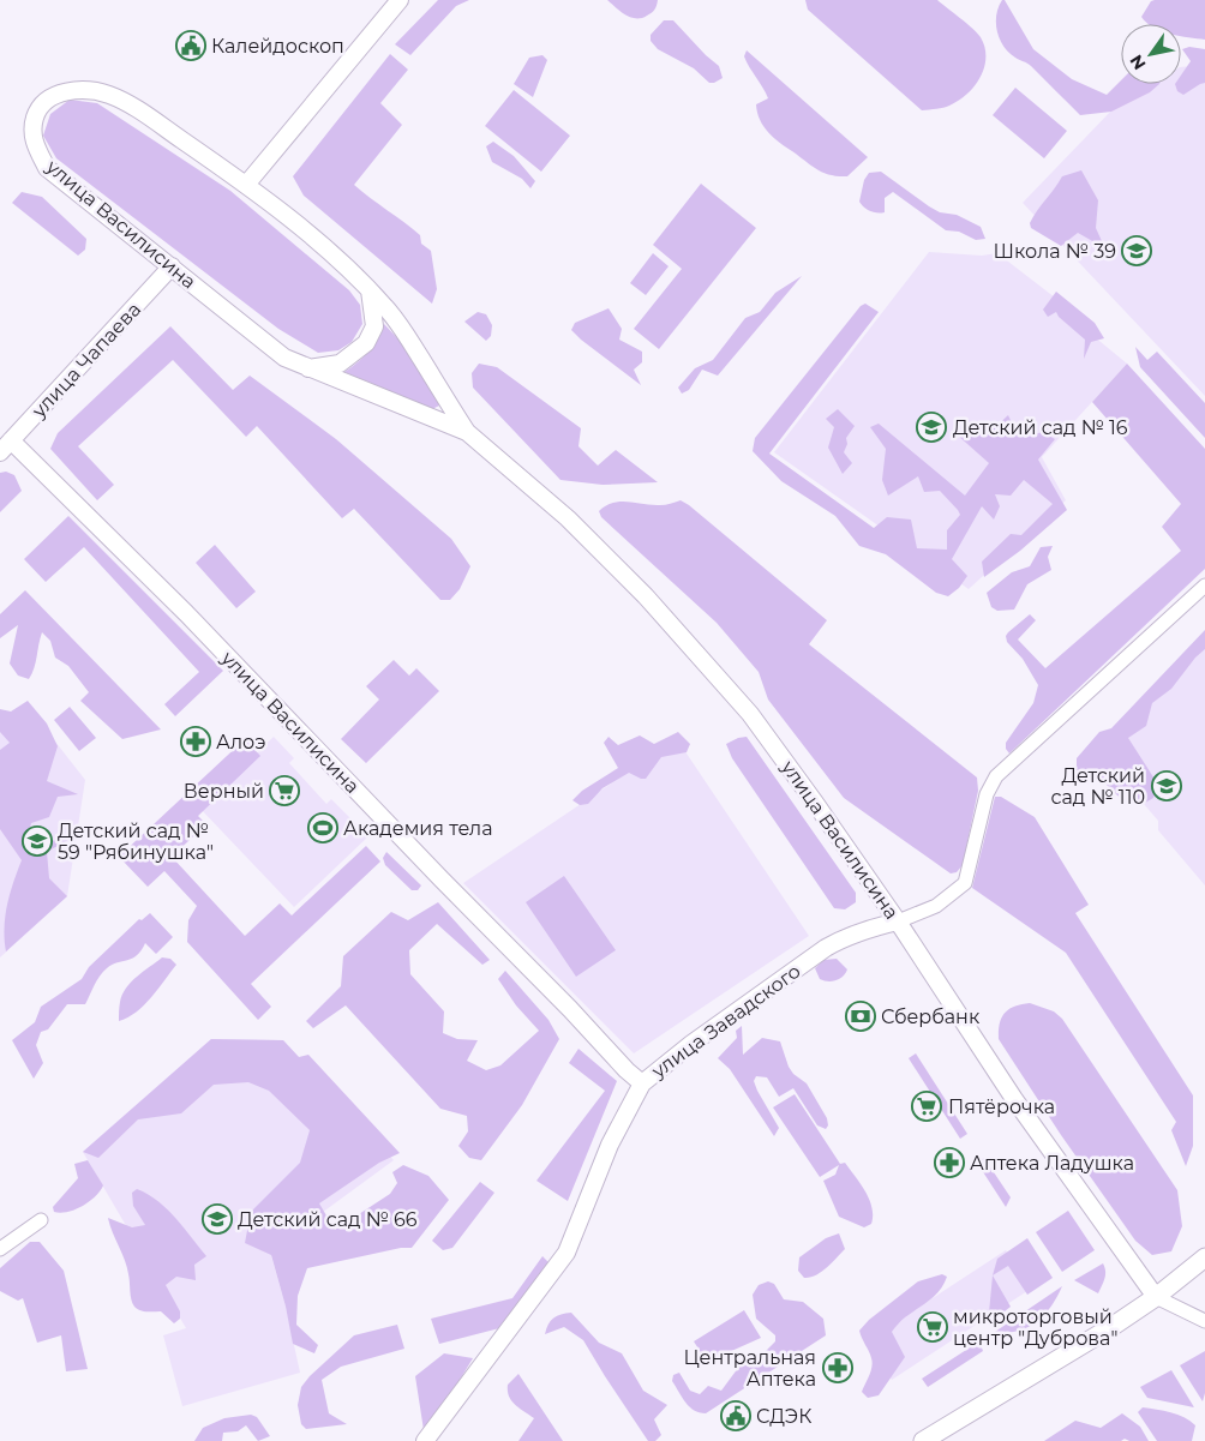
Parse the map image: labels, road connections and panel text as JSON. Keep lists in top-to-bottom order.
{
  "streets": {
    "street": ["улица Василисина", "улица Чапаева", "улица Завадского"]
  },
  "crossings": [
    ["улица Василисина", "улица Чапаева"],
    ["улица Василисина", "улица Завадского"]
  ],
  "places": {
    "public building": ["Калейдоскоп", "СДЭК"],
    "school or university": [
      "Школа № 39",
      "Детский сад № 16",
      "Детский сад № 110",
      "Детский сад № 59 \"Рябинушка\"",
      "Детский сад № 66"
    ],
    "pharmacy": ["Алоэ", "Аптека Ладушка", "Центральная Аптека"],
    "supermarket": ["Верный", "Пятёрочка", "микроторговый центр \"Дуброва\""],
    "sports": ["Академия тела"],
    "bank": ["Сбербанк"]
  },
  "north": "bottom left"
}
